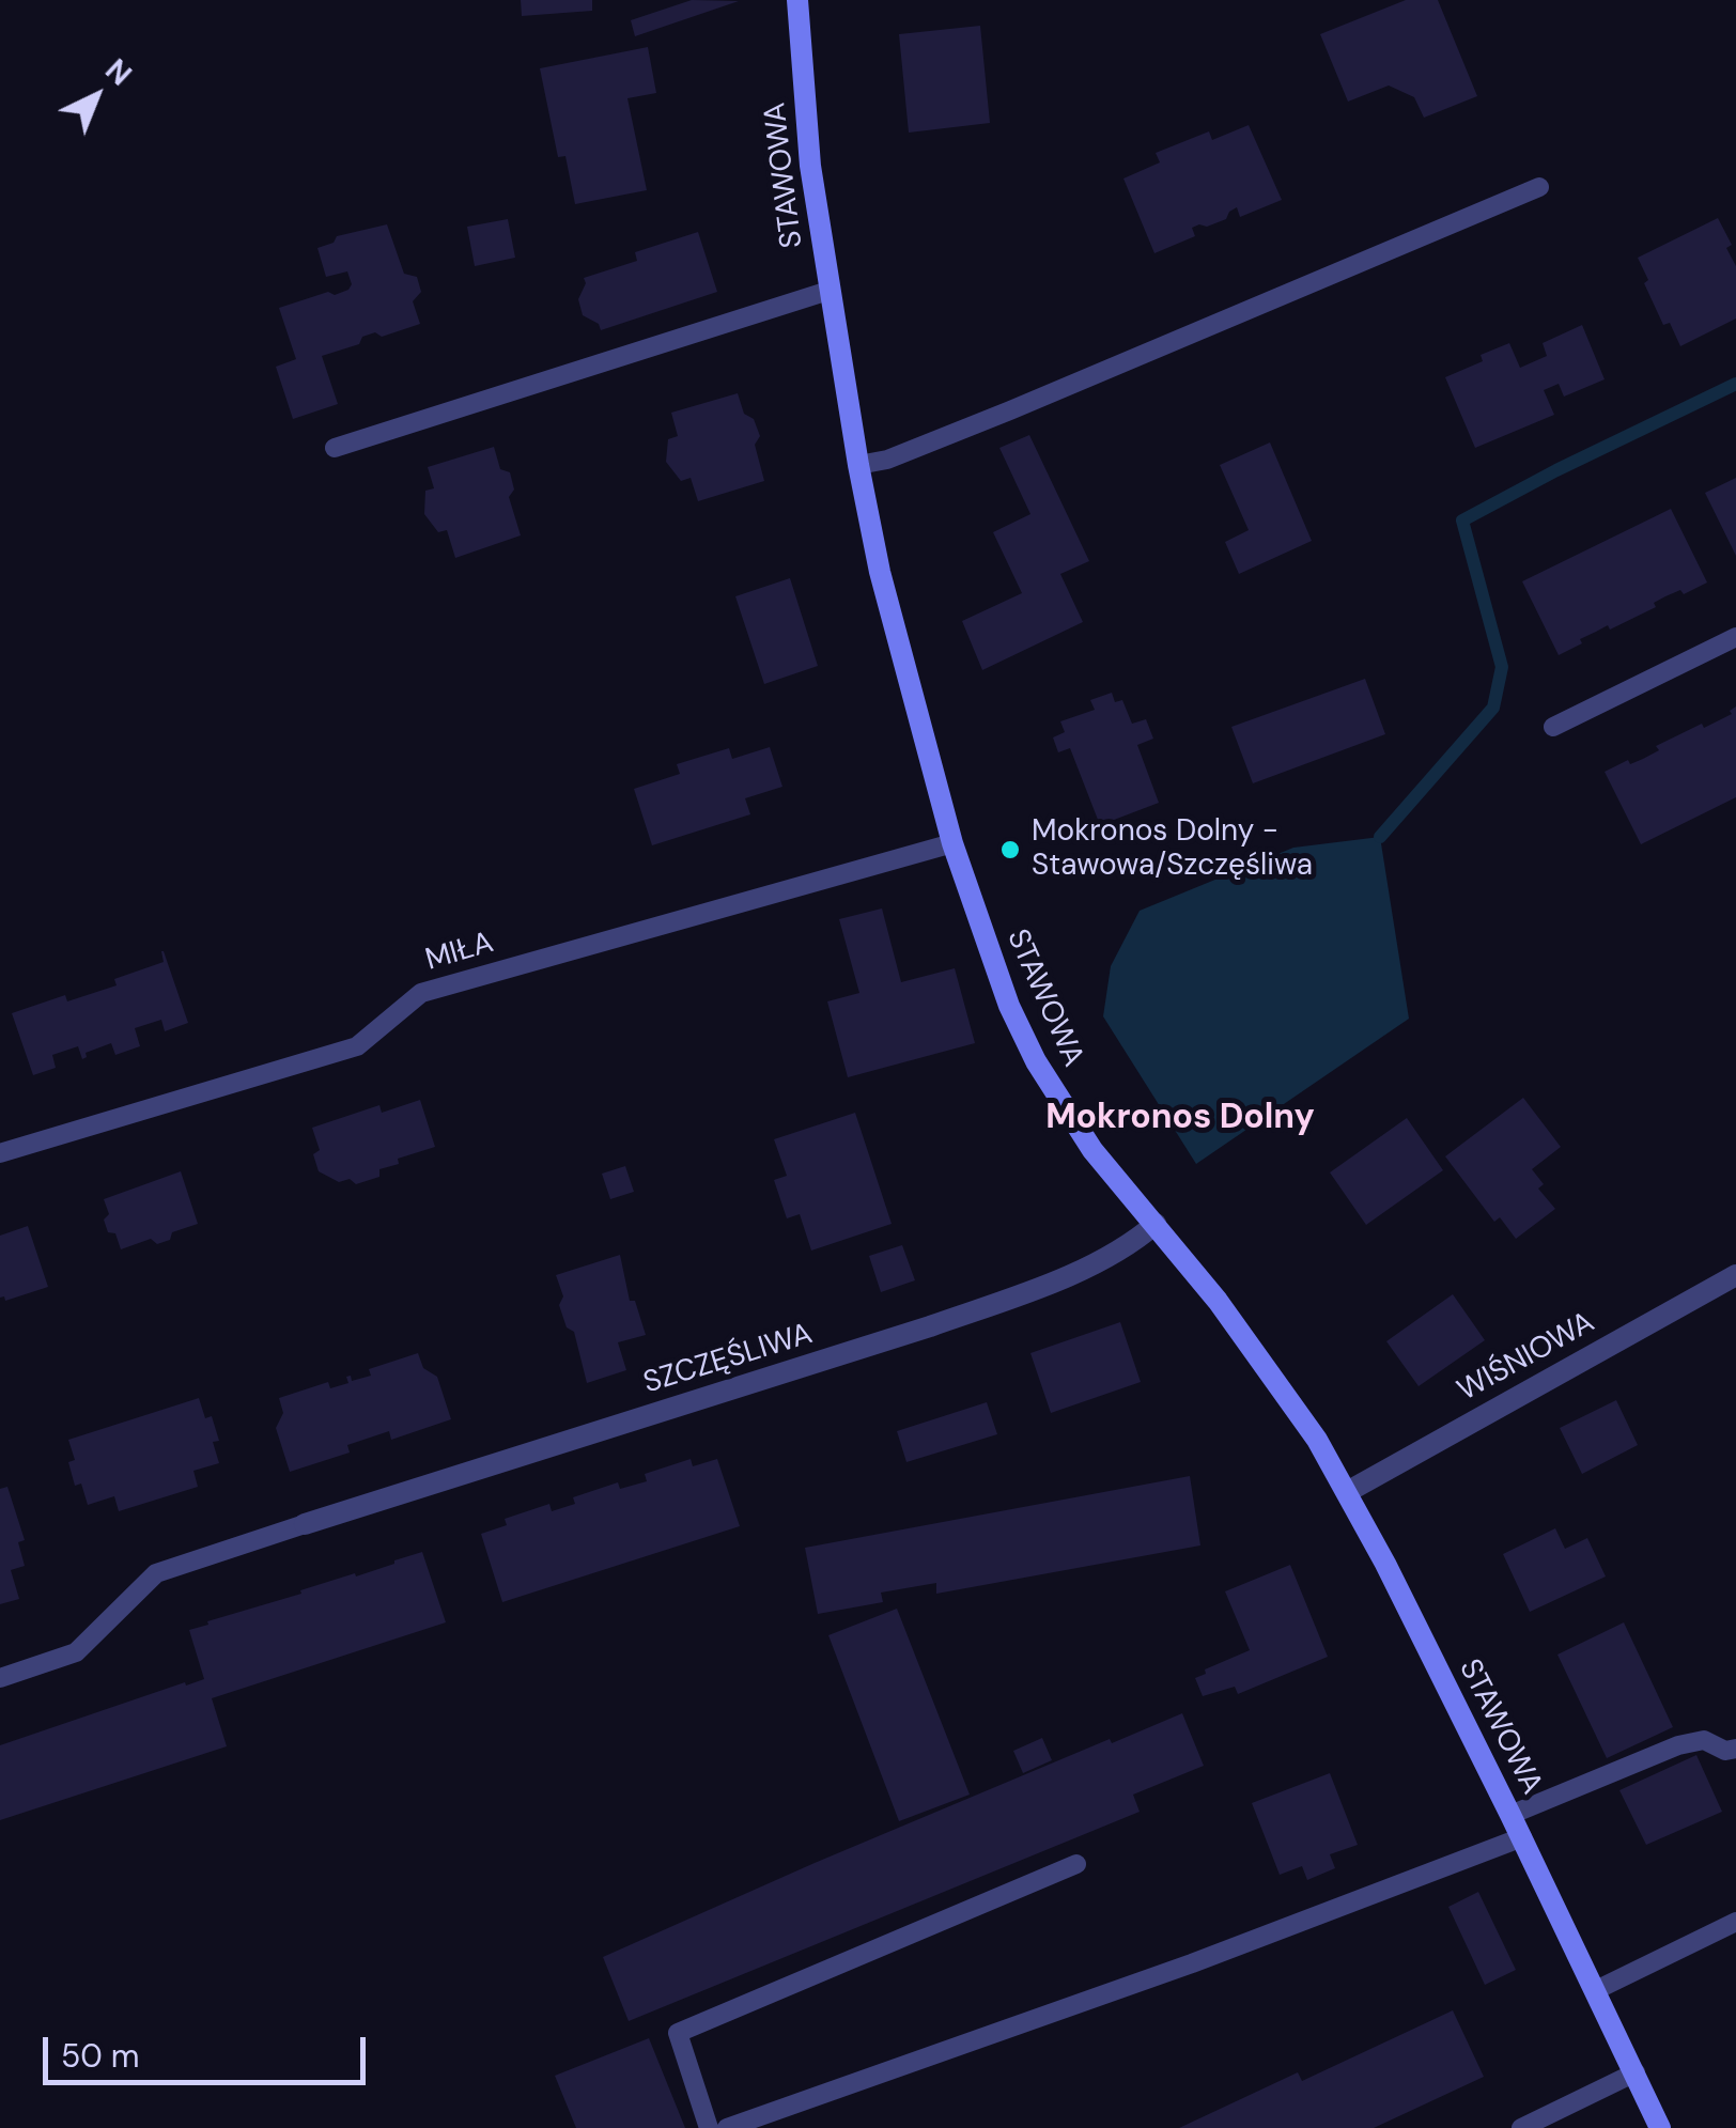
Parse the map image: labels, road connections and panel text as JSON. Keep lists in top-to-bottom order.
{
  "streets": {
    "street": ["STAWOWA", "WIŚNIOWA", "SZCZĘŚLIWA"],
    "lane": ["MIŁA"]
  },
  "crossings": [
    ["STAWOWA", "MIŁA"],
    ["STAWOWA", "WIŚNIOWA"],
    ["STAWOWA", "SZCZĘŚLIWA"]
  ],
  "districts": ["Mokronos Dolny"],
  "places": ["Mokronos Dolny - Stawowa/Szczęśliwa"],
  "scale_bar": "50 m",
  "north": "top right"
}
